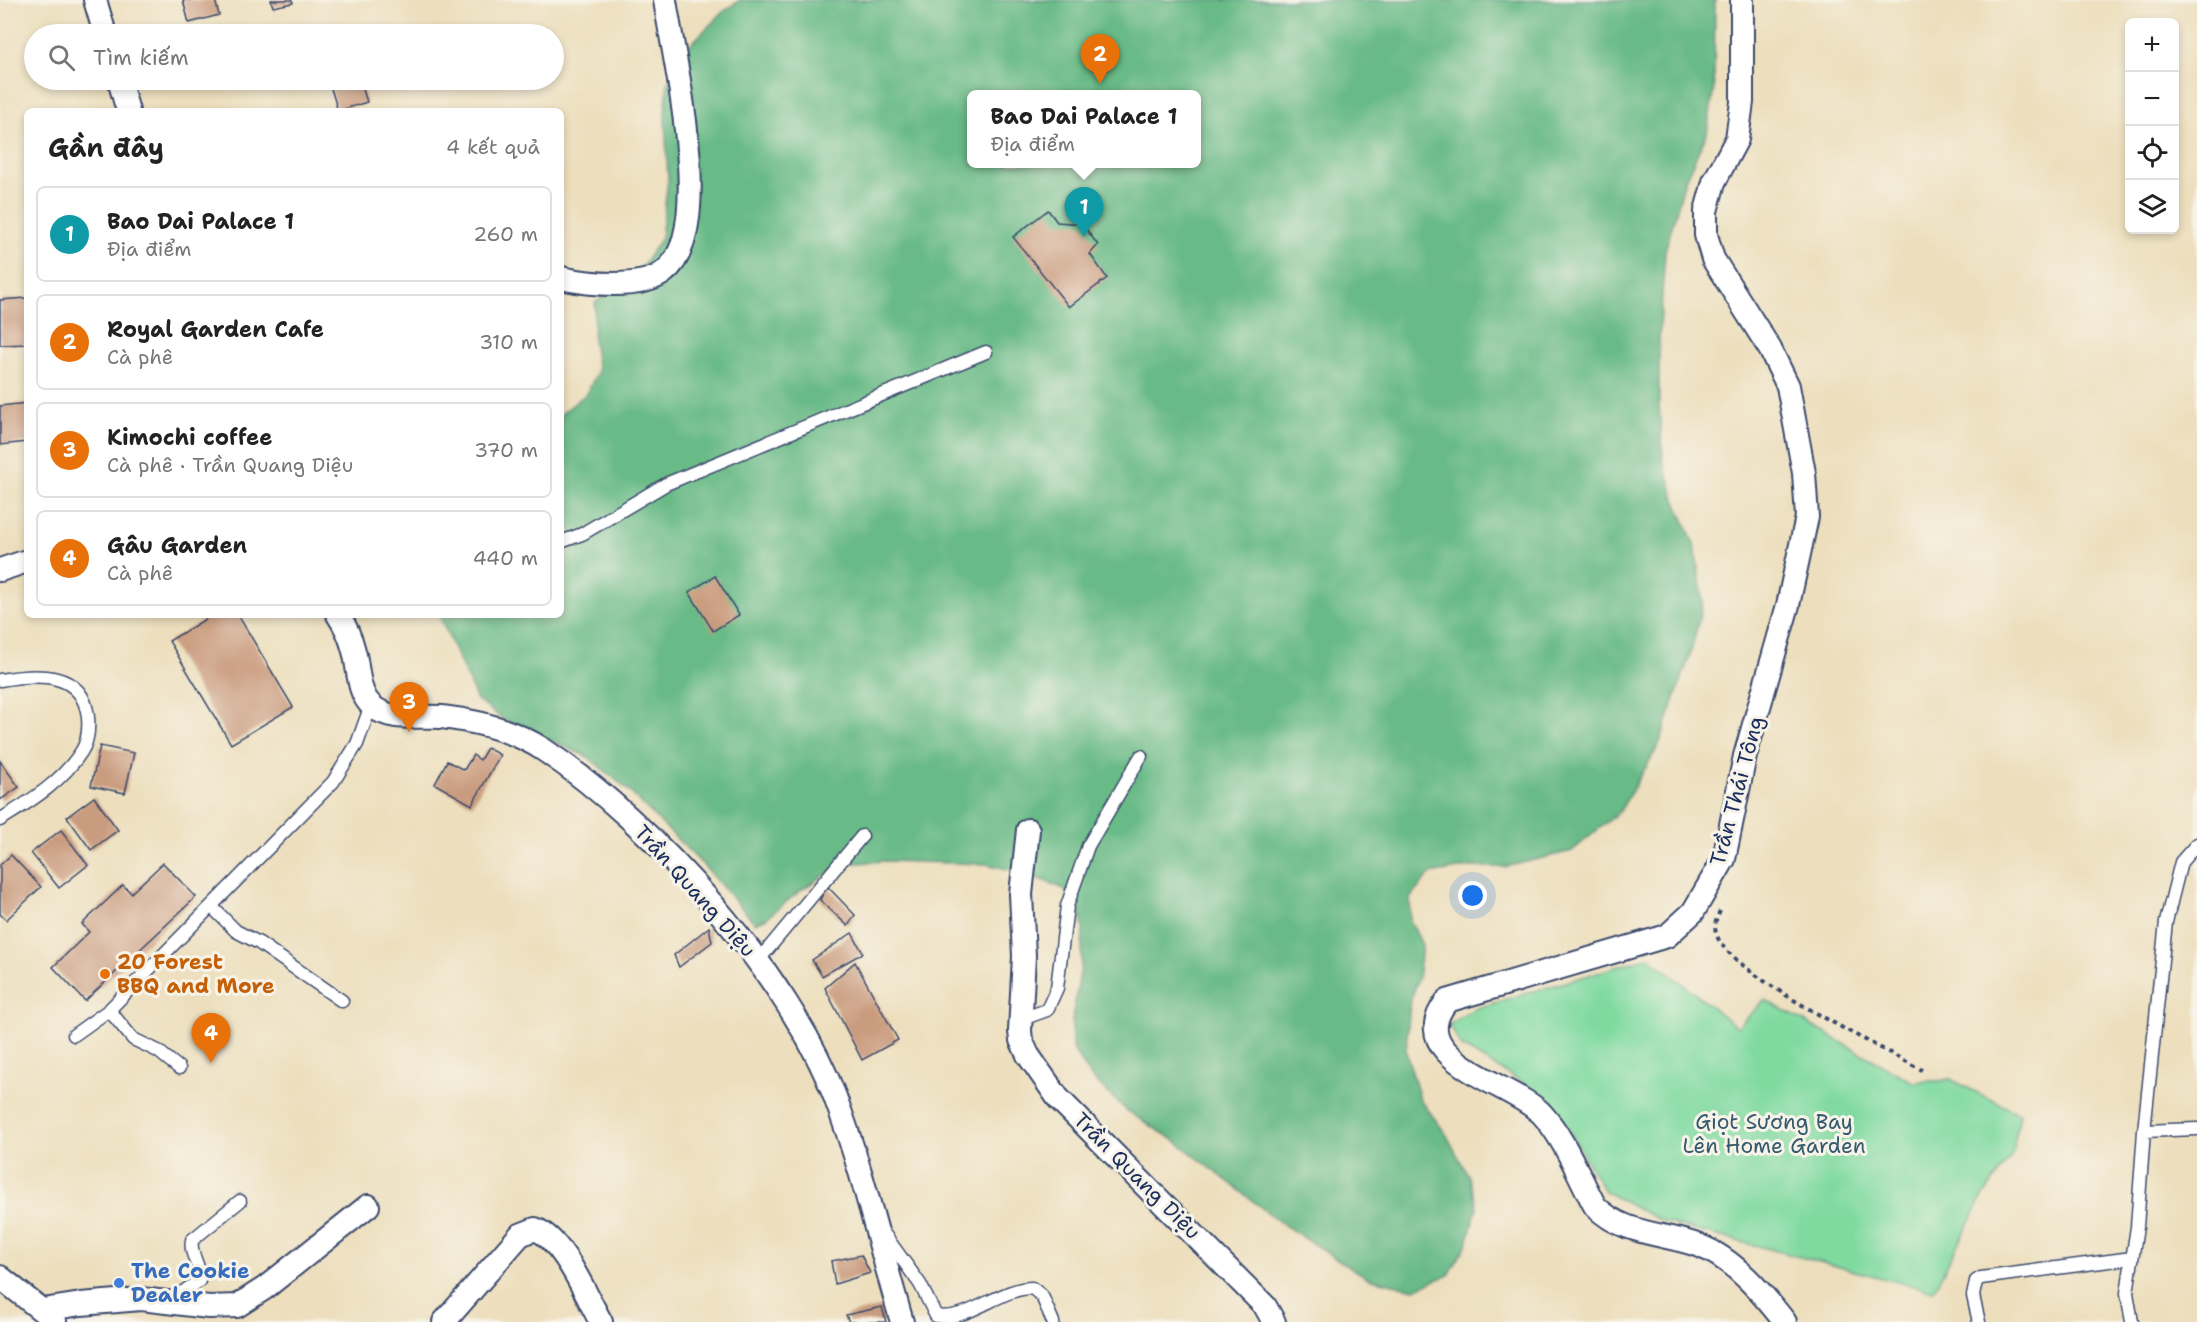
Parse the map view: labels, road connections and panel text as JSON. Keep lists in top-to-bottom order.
{
  "streets": {
    "street": ["Trần Thái Tông", "Trần Quang Diệu"]
  },
  "parks": ["Giọt Sương Bay Lên Home Garden"],
  "places": ["20 Forest BBQ and More", "The Cookie Dealer"],
  "page": {
    "map_buttons": ["+", "−"],
    "search": "Tìm kiếm",
    "pins": [
      "2",
      "1",
      "3",
      "4"
    ],
    "popup": ["Bao Dai Palace 1", "Địa điểm"],
    "heading": ["Gần đây", "4 kết quả"],
    "list": [
      {
        "mark": "1",
        "name": "Bao Dai Palace 1",
        "note": "Địa điểm",
        "value": "260 m"
      },
      {
        "mark": "2",
        "name": "Royal Garden Cafe",
        "note": "Cà phê",
        "value": "310 m"
      },
      {
        "mark": "3",
        "name": "Kimochi coffee",
        "note": "Cà phê · Trần Quang Diệu",
        "value": "370 m"
      },
      {
        "mark": "4",
        "name": "Gâu Garden",
        "note": "Cà phê",
        "value": "440 m"
      }
    ]
  }
}
